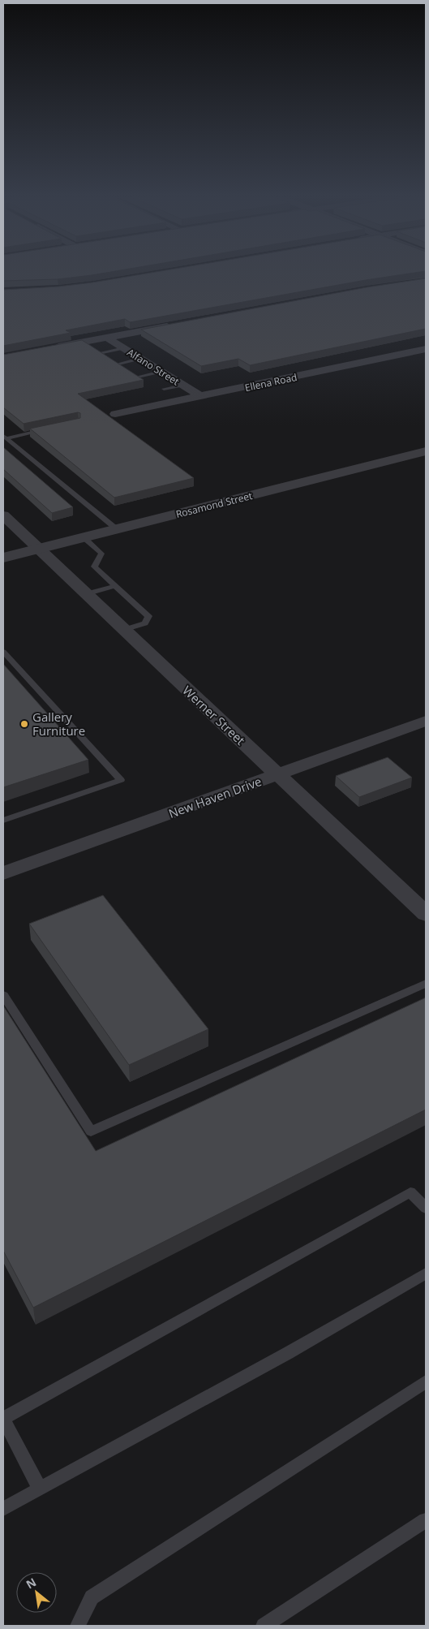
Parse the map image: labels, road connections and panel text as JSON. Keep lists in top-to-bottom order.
{
  "streets": {
    "street": [
      "Alfano Street",
      "Ellena Road",
      "Rosamond Street",
      "Werner Street",
      "New Haven Drive"
    ]
  },
  "crossings": [
    ["Alfano Street", "Ellena Road"],
    ["Rosamond Street", "Werner Street"],
    ["Werner Street", "New Haven Drive"]
  ],
  "places": ["Gallery Furniture"],
  "north": "top left"
}
